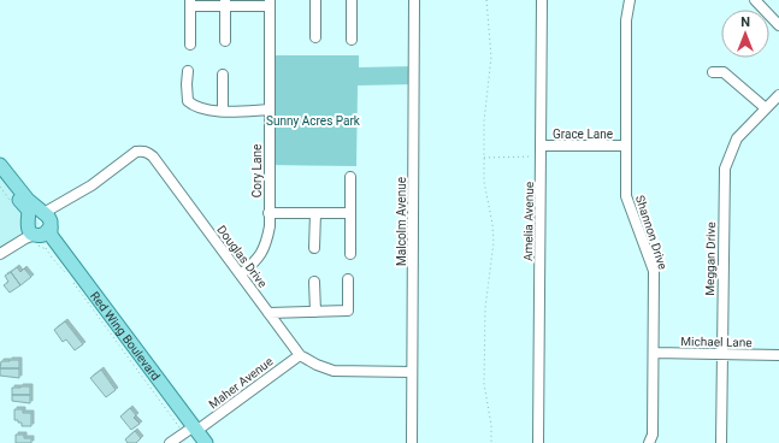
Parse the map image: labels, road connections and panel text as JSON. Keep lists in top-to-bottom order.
{
  "streets": {
    "main road": ["Red Wing Boulevard"],
    "street": [
      "Grace Lane",
      "Cory Lane",
      "Malcolm Avenue",
      "Amelia Avenue",
      "Shannon Drive",
      "Douglas Drive",
      "Meggan Drive",
      "Michael Lane",
      "Maher Avenue"
    ]
  },
  "crossings": [
    ["Grace Lane", "Amelia Avenue"],
    ["Grace Lane", "Shannon Drive"],
    ["Cory Lane", "Douglas Drive"],
    ["Malcolm Avenue", "Douglas Drive"],
    ["Shannon Drive", "Michael Lane"],
    ["Douglas Drive", "Red Wing Boulevard"],
    ["Douglas Drive", "Maher Avenue"],
    ["Meggan Drive", "Michael Lane"],
    ["Red Wing Boulevard", "Maher Avenue"]
  ],
  "parks": ["Sunny Acres Park"],
  "north": "top"
}
